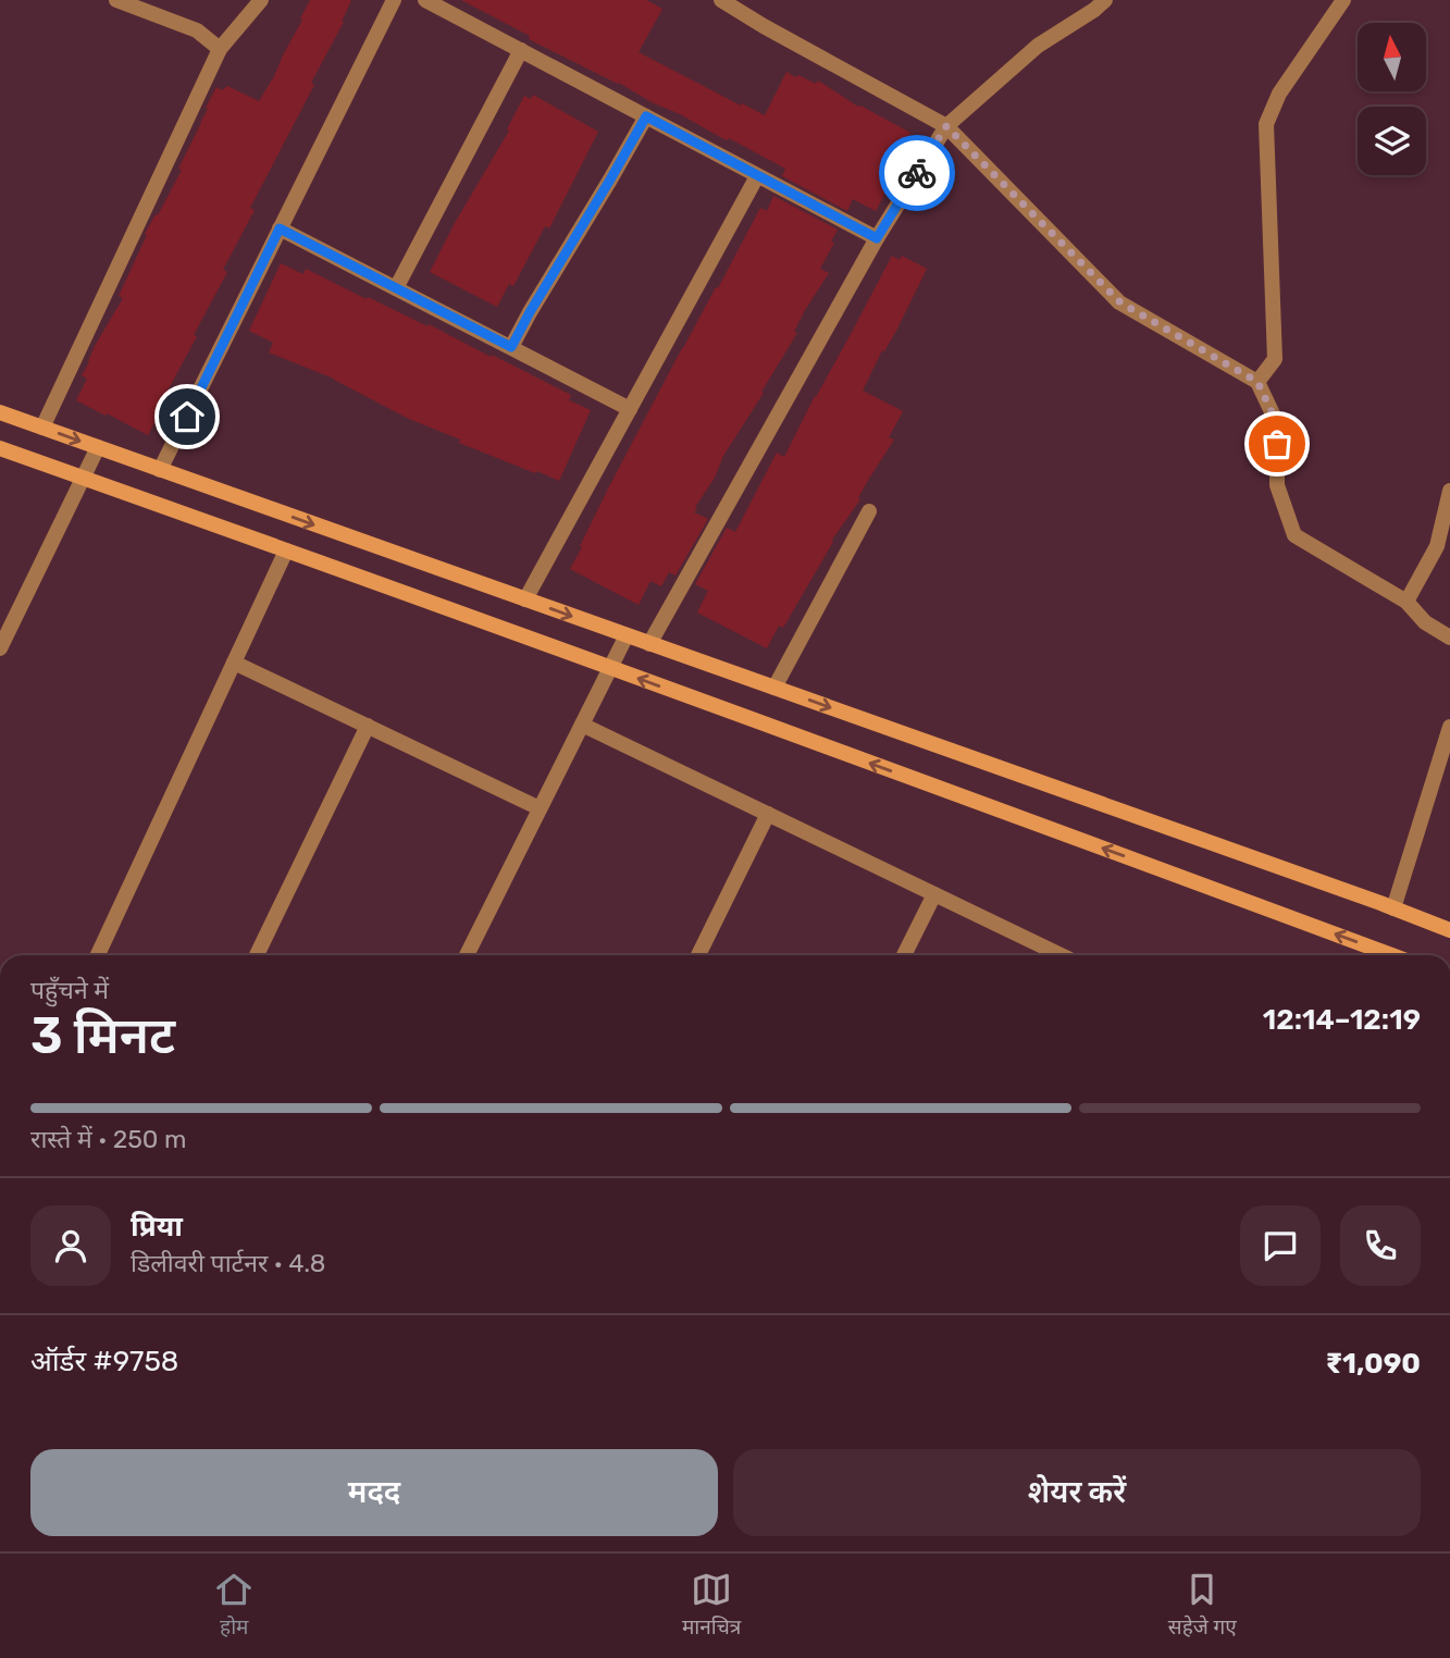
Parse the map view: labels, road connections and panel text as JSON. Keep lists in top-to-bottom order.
{
  "north": "top",
  "page": {
    "heading": ["3 मिनट", "पहुँचने में", "12:14–12:19"],
    "panel": [
      "प्रिया",
      "डिलीवरी पार्टनर · 4.8",
      "ऑर्डर #9758",
      "₹1,090"
    ],
    "bar": "रास्ते में · 250 m",
    "buttons": ["मदद", "शेयर करें"],
    "tabs": ["होम", "मानचित्र", "सहेजे गए"]
  }
}
